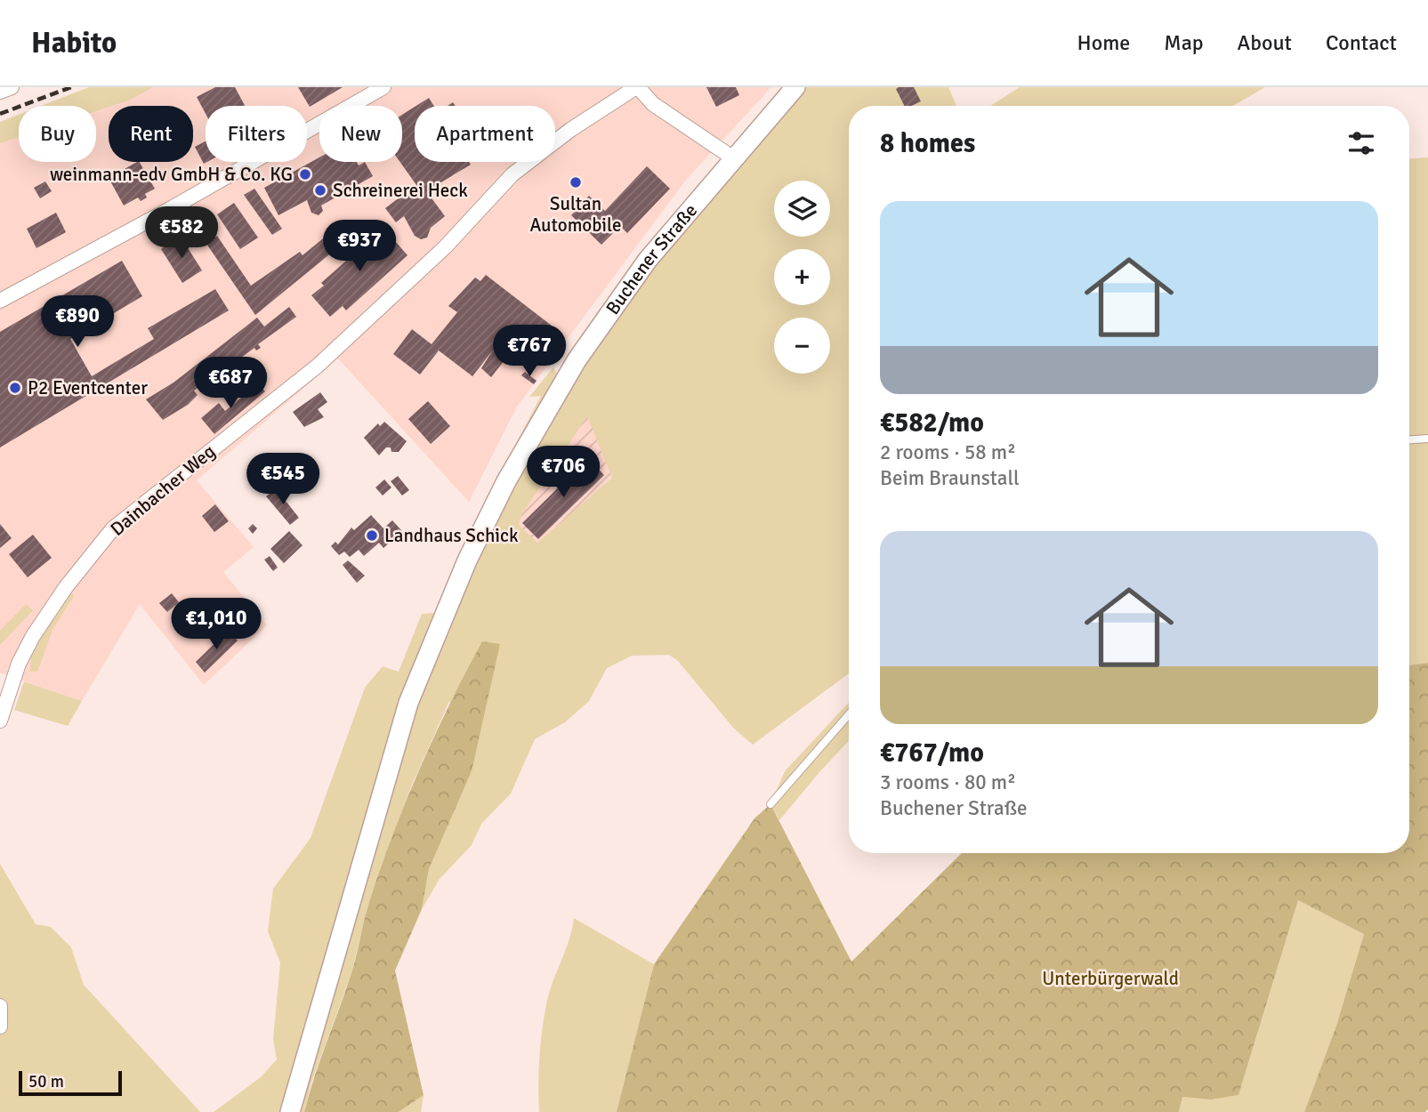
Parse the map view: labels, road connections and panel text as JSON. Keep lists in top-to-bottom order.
{
  "streets": {
    "main road": ["Buchener Straße"],
    "street": ["Dainbacher Weg"]
  },
  "parks": ["Unterbürgerwald"],
  "places": [
    "weinmann-edv GmbH & Co. KG",
    "Sultan Automobile",
    "Schreinerei Heck",
    "P2 Eventcenter",
    "Landhaus Schick"
  ],
  "scale_bar": "50 m",
  "page": {
    "header": "Habito",
    "nav": [
      "Home",
      "Map",
      "About",
      "Contact"
    ],
    "chip": [
      "Buy",
      "Rent",
      "Filters",
      "New",
      "Apartment"
    ],
    "heading": "8 homes",
    "map_buttons": ["+", "−"],
    "list": [
      {
        "name": "€582/mo",
        "note": "2 rooms · 58 m² · Beim Braunstall"
      },
      {
        "name": "€767/mo",
        "note": "3 rooms · 80 m² · Buchener Straße"
      }
    ],
    "price": [
      "€582",
      "€937",
      "€890",
      "€767",
      "€687",
      "€706",
      "€545",
      "€1,010"
    ],
    "scale": "50 m"
  }
}
